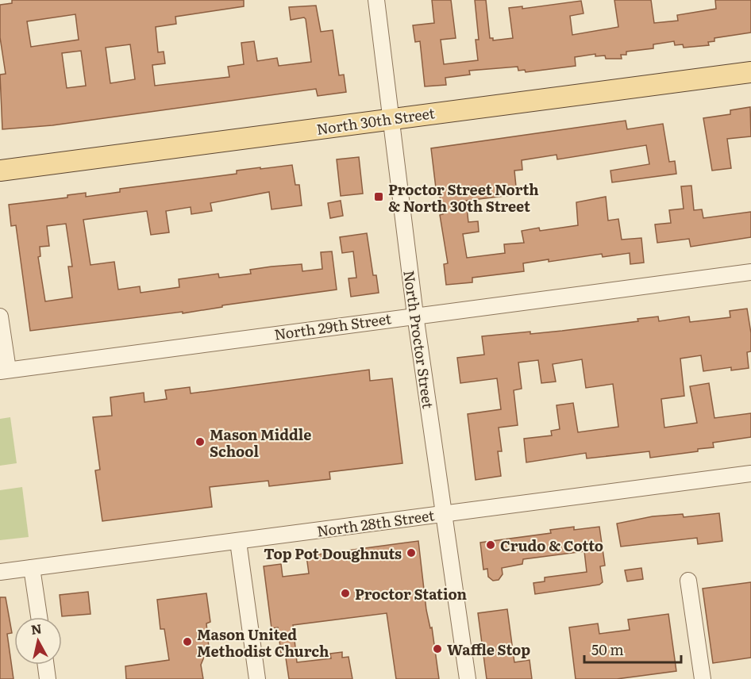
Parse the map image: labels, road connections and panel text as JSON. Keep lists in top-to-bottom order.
{
  "streets": {
    "main road": ["North 30th Street"],
    "street": ["North 29th Street", "North Proctor Street", "North 28th Street"]
  },
  "crossings": [
    ["North 30th Street", "North Proctor Street"],
    ["North 29th Street", "North Proctor Street"],
    ["North Proctor Street", "North 28th Street"]
  ],
  "places": {
    "transit": ["Proctor Street North & North 30th Street"],
    "other": [
      "Mason Middle School",
      "Crudo & Cotto",
      "Top Pot Doughnuts",
      "Proctor Station",
      "Mason United Methodist Church",
      "Waffle Stop"
    ]
  },
  "scale_bar": "50 m",
  "north": "top"
}
